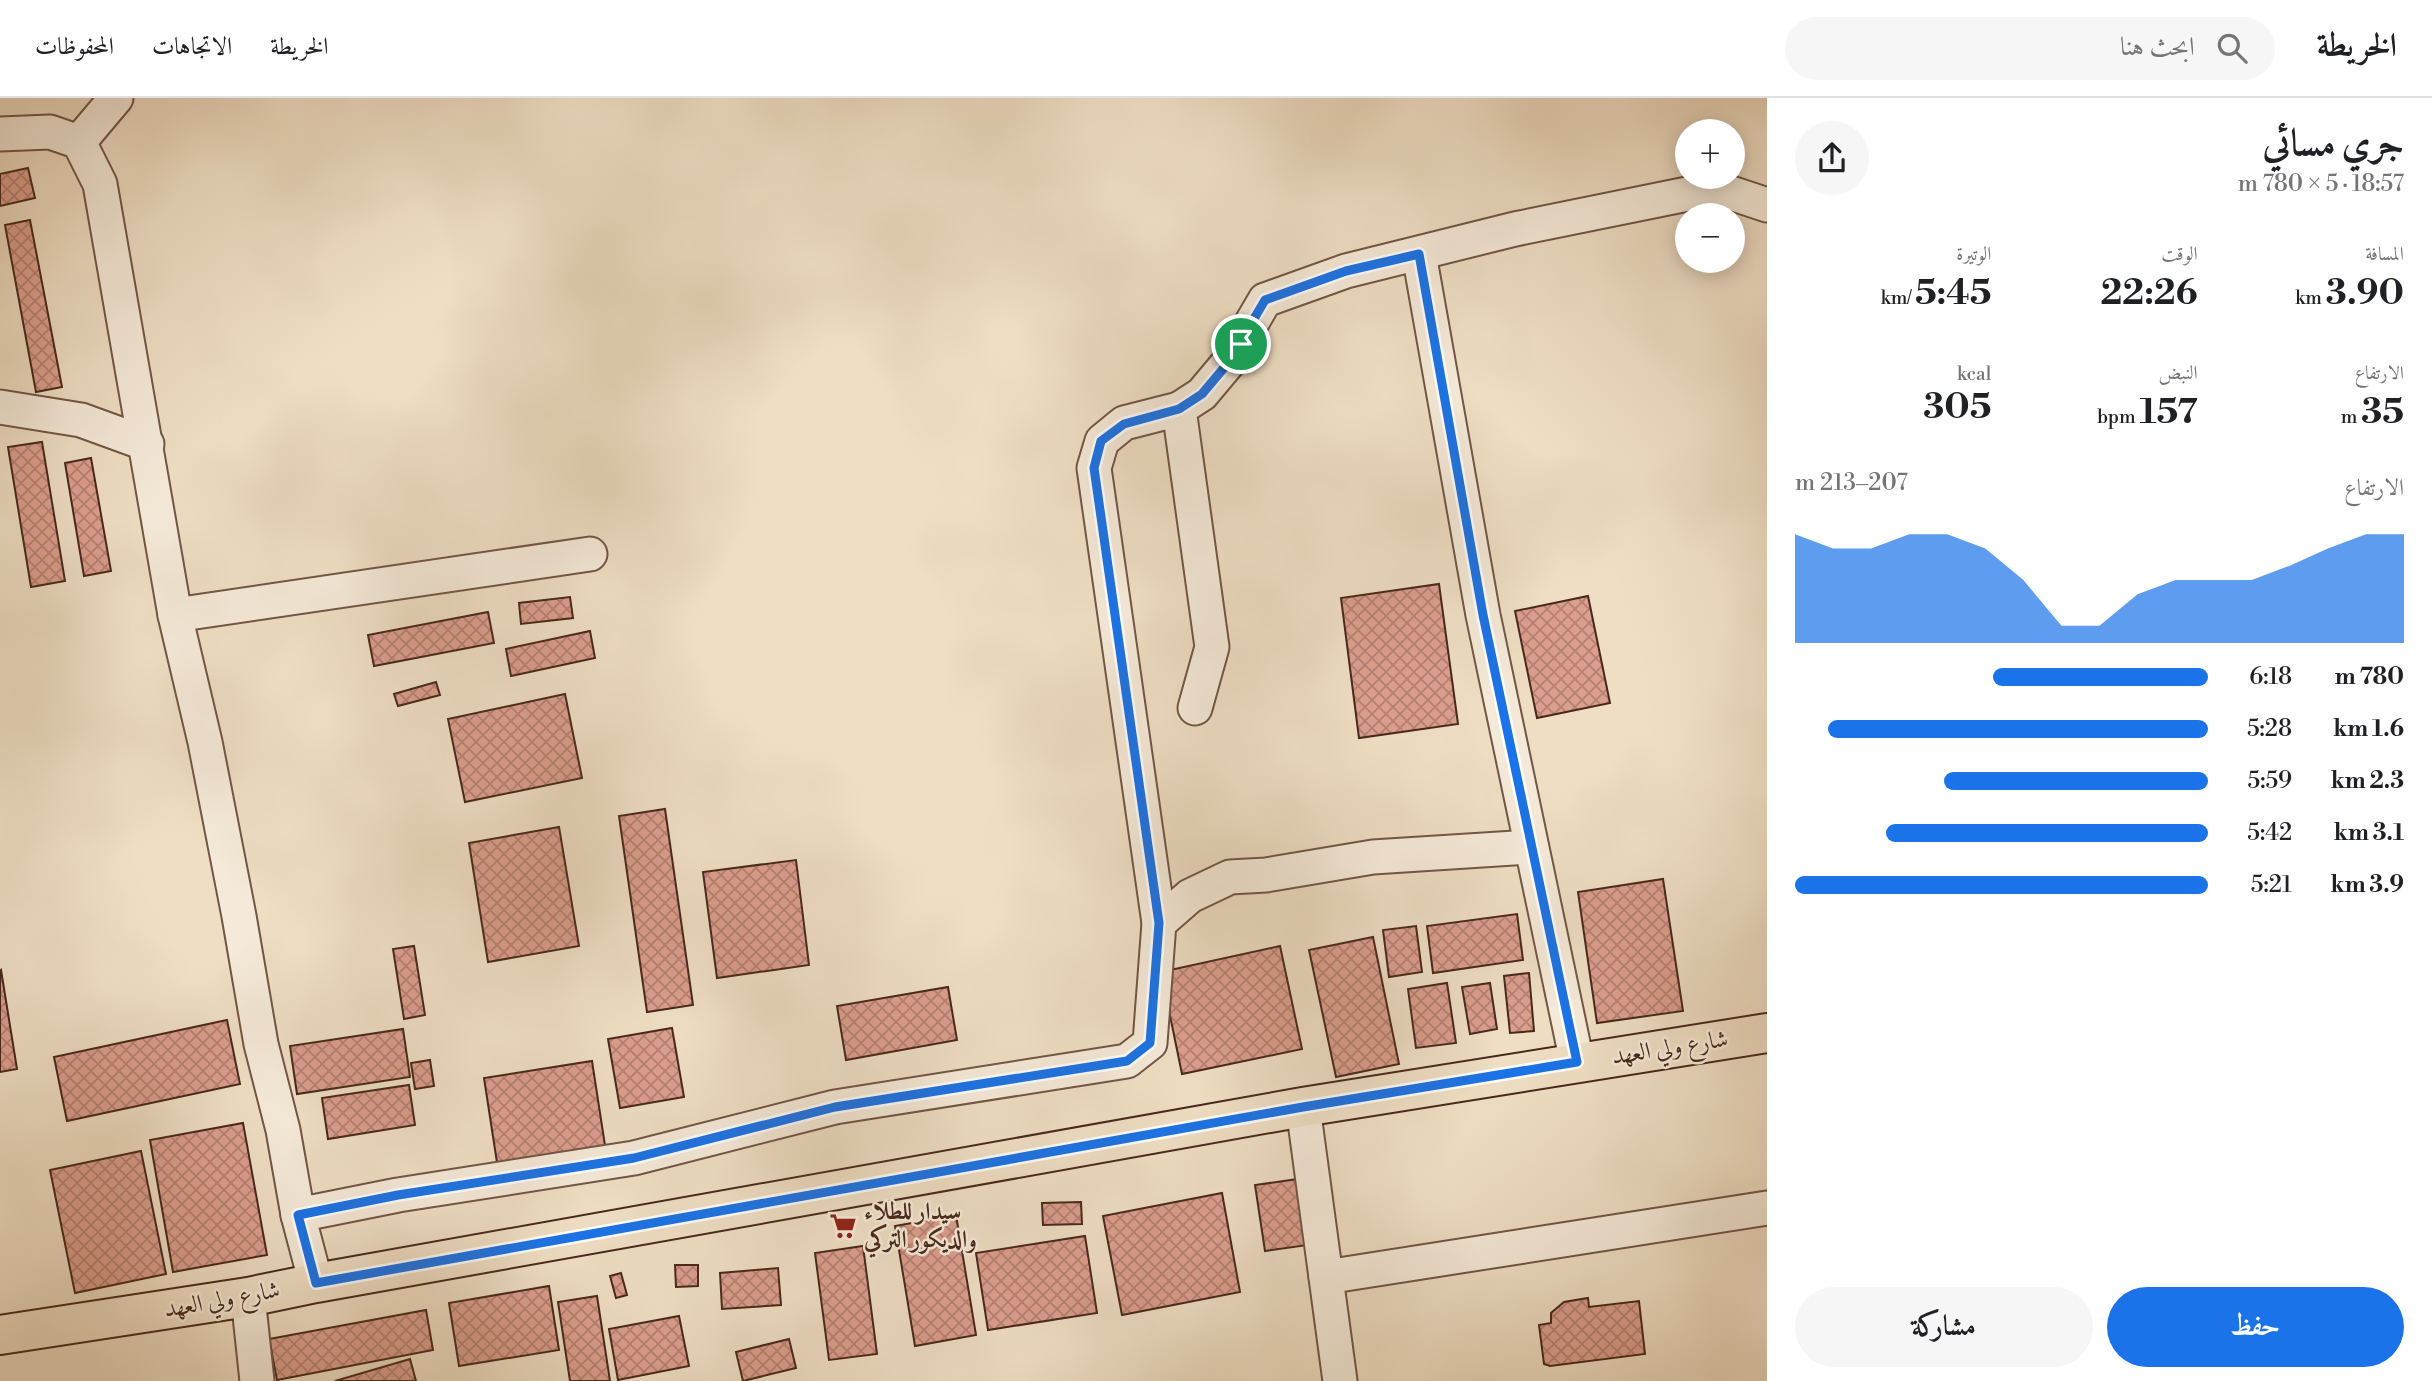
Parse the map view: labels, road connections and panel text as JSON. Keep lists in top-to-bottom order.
{
  "streets": {
    "main road": ["شارع ولي العهد"]
  },
  "places": {
    "supermarket": ["سيدار للطلاء والديكور التركي"]
  },
  "page": {
    "header": "الخريطة",
    "search": "ابحث هنا",
    "nav": ["الخريطة", "الاتجاهات", "المحفوظات"],
    "heading": ["جري مسائي", "18:57 · 5 × 780 m"],
    "map_buttons": ["+", "−"],
    "stats": [
      ["المسافة", "3.90 km"],
      ["الوقت", "22:26"],
      ["الوتيرة", "5:45 /km"],
      ["الارتفاع", "35 m"],
      ["النبض", "157 bpm"],
      ["kcal", "305"]
    ],
    "chart": ["الارتفاع", "207–213 m"],
    "list": [
      {
        "name": "780 m",
        "note": "6:18"
      },
      {
        "name": "1.6 km",
        "note": "5:28"
      },
      {
        "name": "2.3 km",
        "note": "5:59"
      },
      {
        "name": "3.1 km",
        "note": "5:42"
      },
      {
        "name": "3.9 km",
        "note": "5:21"
      }
    ],
    "buttons": ["حفظ", "مشاركة"]
  }
}
